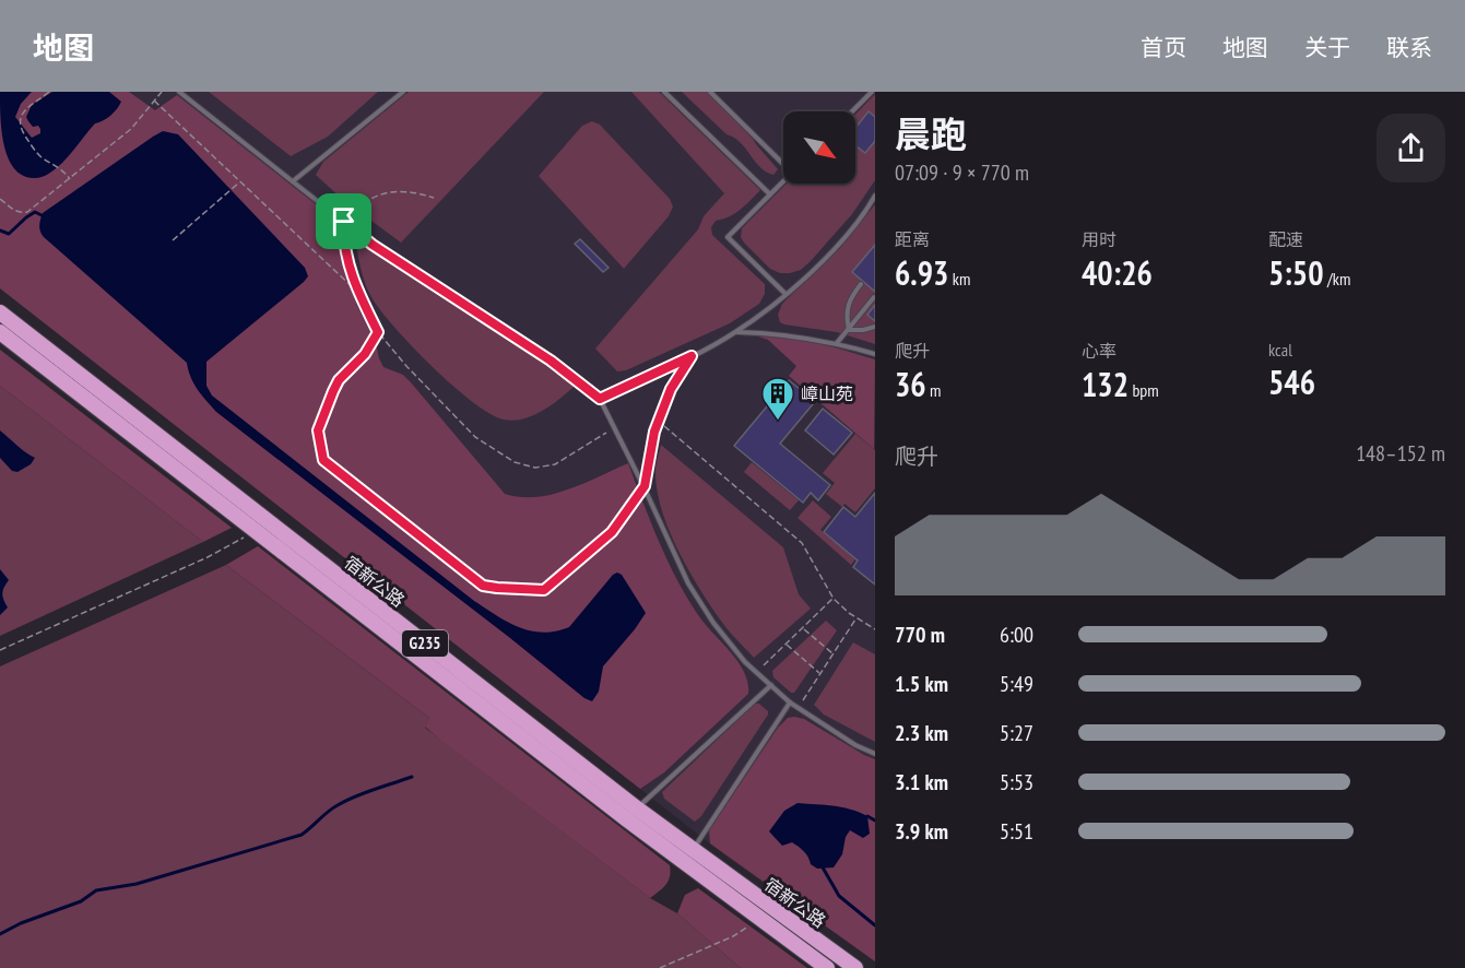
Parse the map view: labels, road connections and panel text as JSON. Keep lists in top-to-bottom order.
{
  "streets": {
    "highway": ["宿新公路", "G235"]
  },
  "places": {
    "building": ["嶂山苑"]
  },
  "north": "bottom right",
  "page": {
    "header": "地图",
    "nav": [
      "首页",
      "地图",
      "关于",
      "联系"
    ],
    "heading": ["晨跑", "07:09 · 9 × 770 m"],
    "stats": [
      ["距离", "6.93 km"],
      ["用时", "40:26"],
      ["配速", "5:50 /km"],
      ["爬升", "36 m"],
      ["心率", "132 bpm"],
      ["kcal", "546"]
    ],
    "chart": ["爬升", "148–152 m"],
    "list": [
      {
        "name": "770 m",
        "note": "6:00"
      },
      {
        "name": "1.5 km",
        "note": "5:49"
      },
      {
        "name": "2.3 km",
        "note": "5:27"
      },
      {
        "name": "3.1 km",
        "note": "5:53"
      },
      {
        "name": "3.9 km",
        "note": "5:51"
      }
    ]
  }
}
